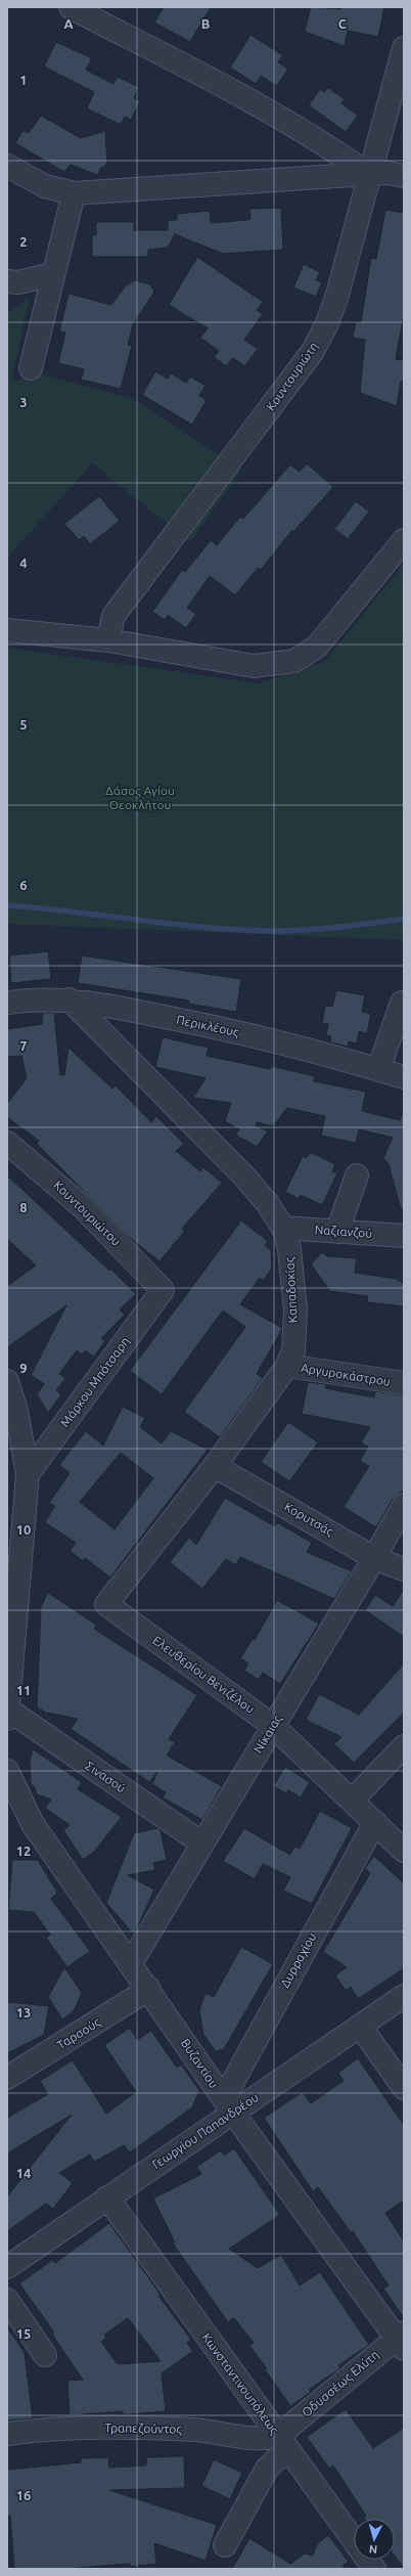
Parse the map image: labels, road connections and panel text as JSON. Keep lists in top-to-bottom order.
{
  "streets": {
    "street": [
      "Κουντουριώτη",
      "Περικλέους",
      "Κουντουριώτου",
      "Ναζιανζού",
      "Καπαδοκίας",
      "Αργυροκάστρου",
      "Μάρκου Μπότσαρη",
      "Κορυτσάς",
      "Ελευθερίου Βενιζέλου",
      "Νίκαιας",
      "Σινασού",
      "Δυρραχίου",
      "Ταρσούς",
      "Βυζαντίου",
      "Γεωργίου Παπανδρέου",
      "Κωνσταντινουπόλεως",
      "Οδυσσέως Ελύτη",
      "Τραπεζούντος"
    ]
  },
  "crossings": [
    ["Περικλέους", "Καπαδοκίας"],
    ["Κουντουριώτου", "Μάρκου Μπότσαρη"],
    ["Ναζιανζού", "Καπαδοκίας"],
    ["Καπαδοκίας", "Αργυροκάστρου"],
    ["Καπαδοκίας", "Κορυτσάς"],
    ["Καπαδοκίας", "Ελευθερίου Βενιζέλου"],
    ["Κορυτσάς", "Νίκαιας"],
    ["Ελευθερίου Βενιζέλου", "Νίκαιας"],
    ["Ελευθερίου Βενιζέλου", "Δυρραχίου"],
    ["Νίκαιας", "Σινασού"],
    ["Νίκαιας", "Βυζαντίου"],
    ["Δυρραχίου", "Βυζαντίου"],
    ["Δυρραχίου", "Γεωργίου Παπανδρέου"],
    ["Ταρσούς", "Βυζαντίου"],
    ["Βυζαντίου", "Γεωργίου Παπανδρέου"],
    ["Βυζαντίου", "Οδυσσέως Ελύτη"],
    ["Γεωργίου Παπανδρέου", "Κωνσταντινουπόλεως"],
    ["Κωνσταντινουπόλεως", "Οδυσσέως Ελύτη"],
    ["Κωνσταντινουπόλεως", "Τραπεζούντος"],
    ["Οδυσσέως Ελύτη", "Τραπεζούντος"]
  ],
  "parks": ["Δάσος Αγίου Θεοκλήτου"],
  "north": "bottom",
  "grid": {
    "columns": ["A", "B", "C"],
    "rows": [
      "1",
      "2",
      "3",
      "4",
      "5",
      "6",
      "7",
      "8",
      "9",
      "10",
      "11",
      "12",
      "13",
      "14",
      "15",
      "16"
    ]
  }
}
